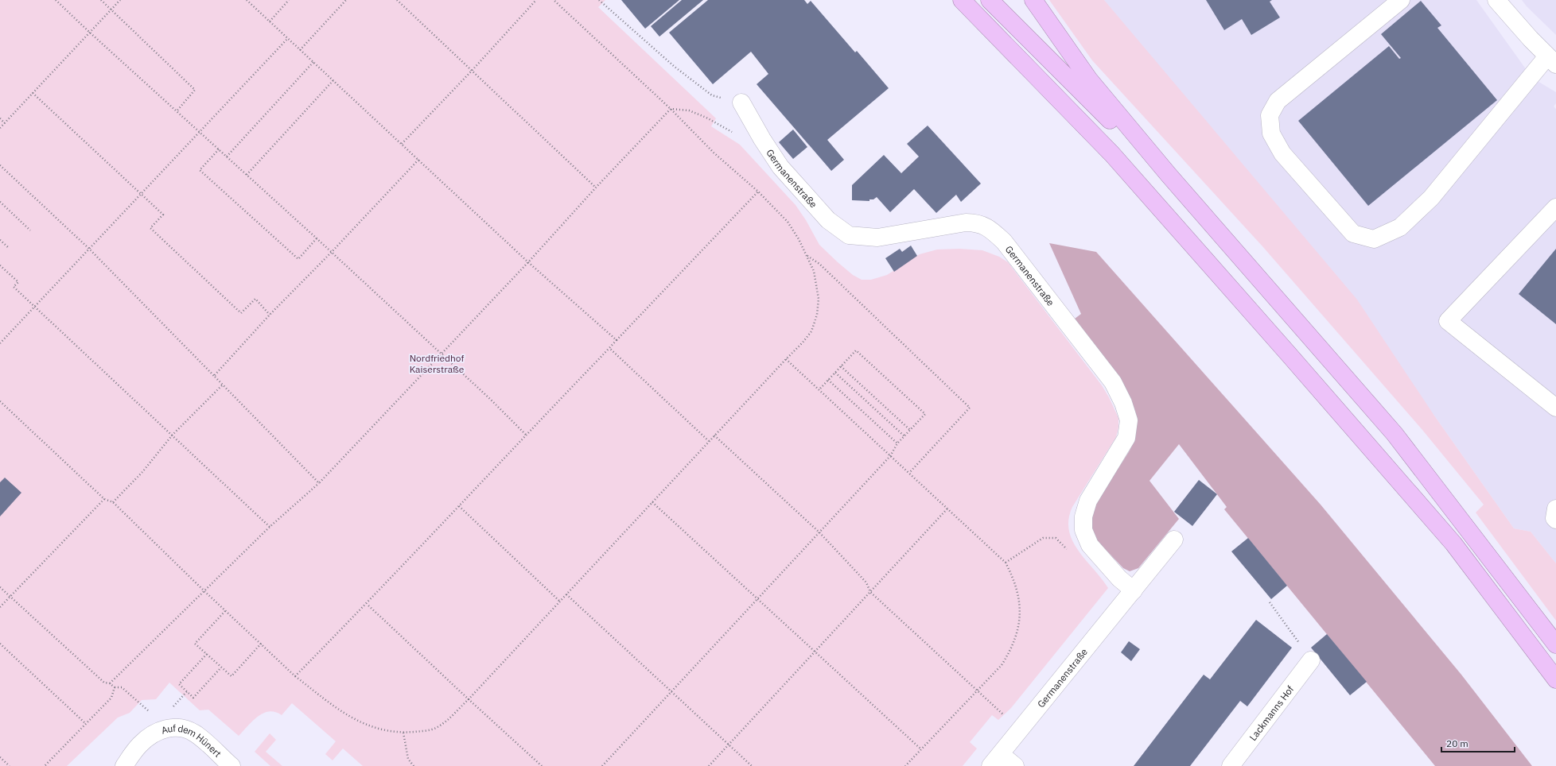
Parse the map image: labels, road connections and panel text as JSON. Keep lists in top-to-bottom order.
{
  "streets": {
    "street": ["Germanenstraße", "Lackmanns Hof", "Auf dem Hünert"]
  },
  "parks": ["Nordfriedhof Kaiserstraße"],
  "scale_bar": "20 m"
}
